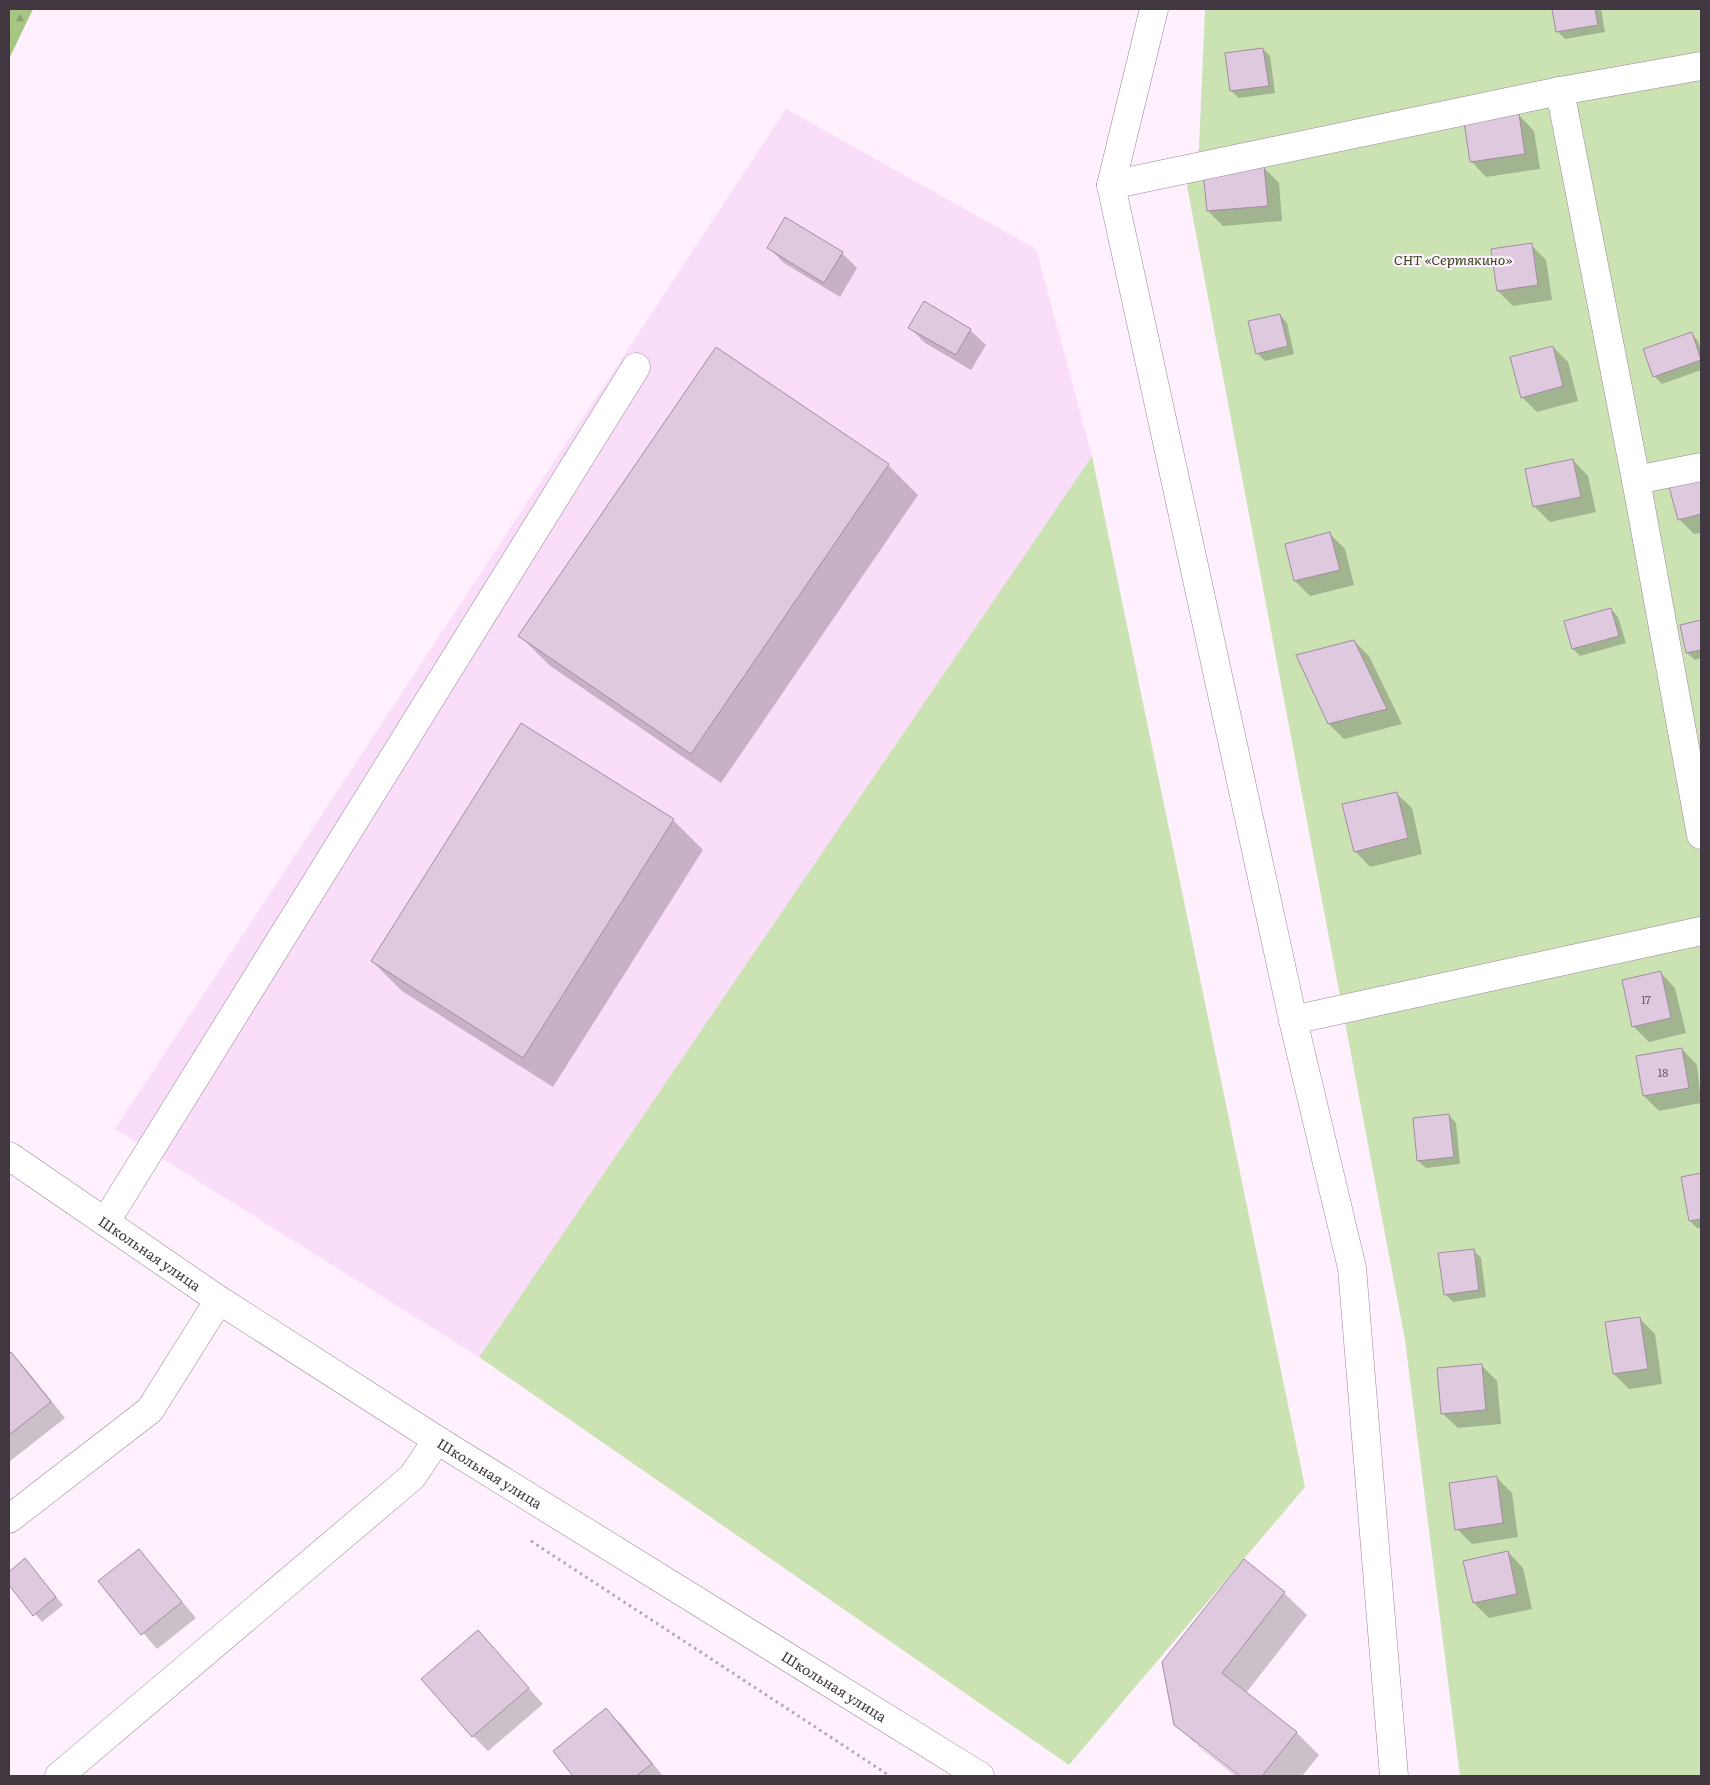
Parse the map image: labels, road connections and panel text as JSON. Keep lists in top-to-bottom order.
{
  "streets": {
    "street": ["Школьная улица"]
  },
  "parks": ["СНТ «Сертякино»"],
  "house_numbers": ["17", "18"]
}
